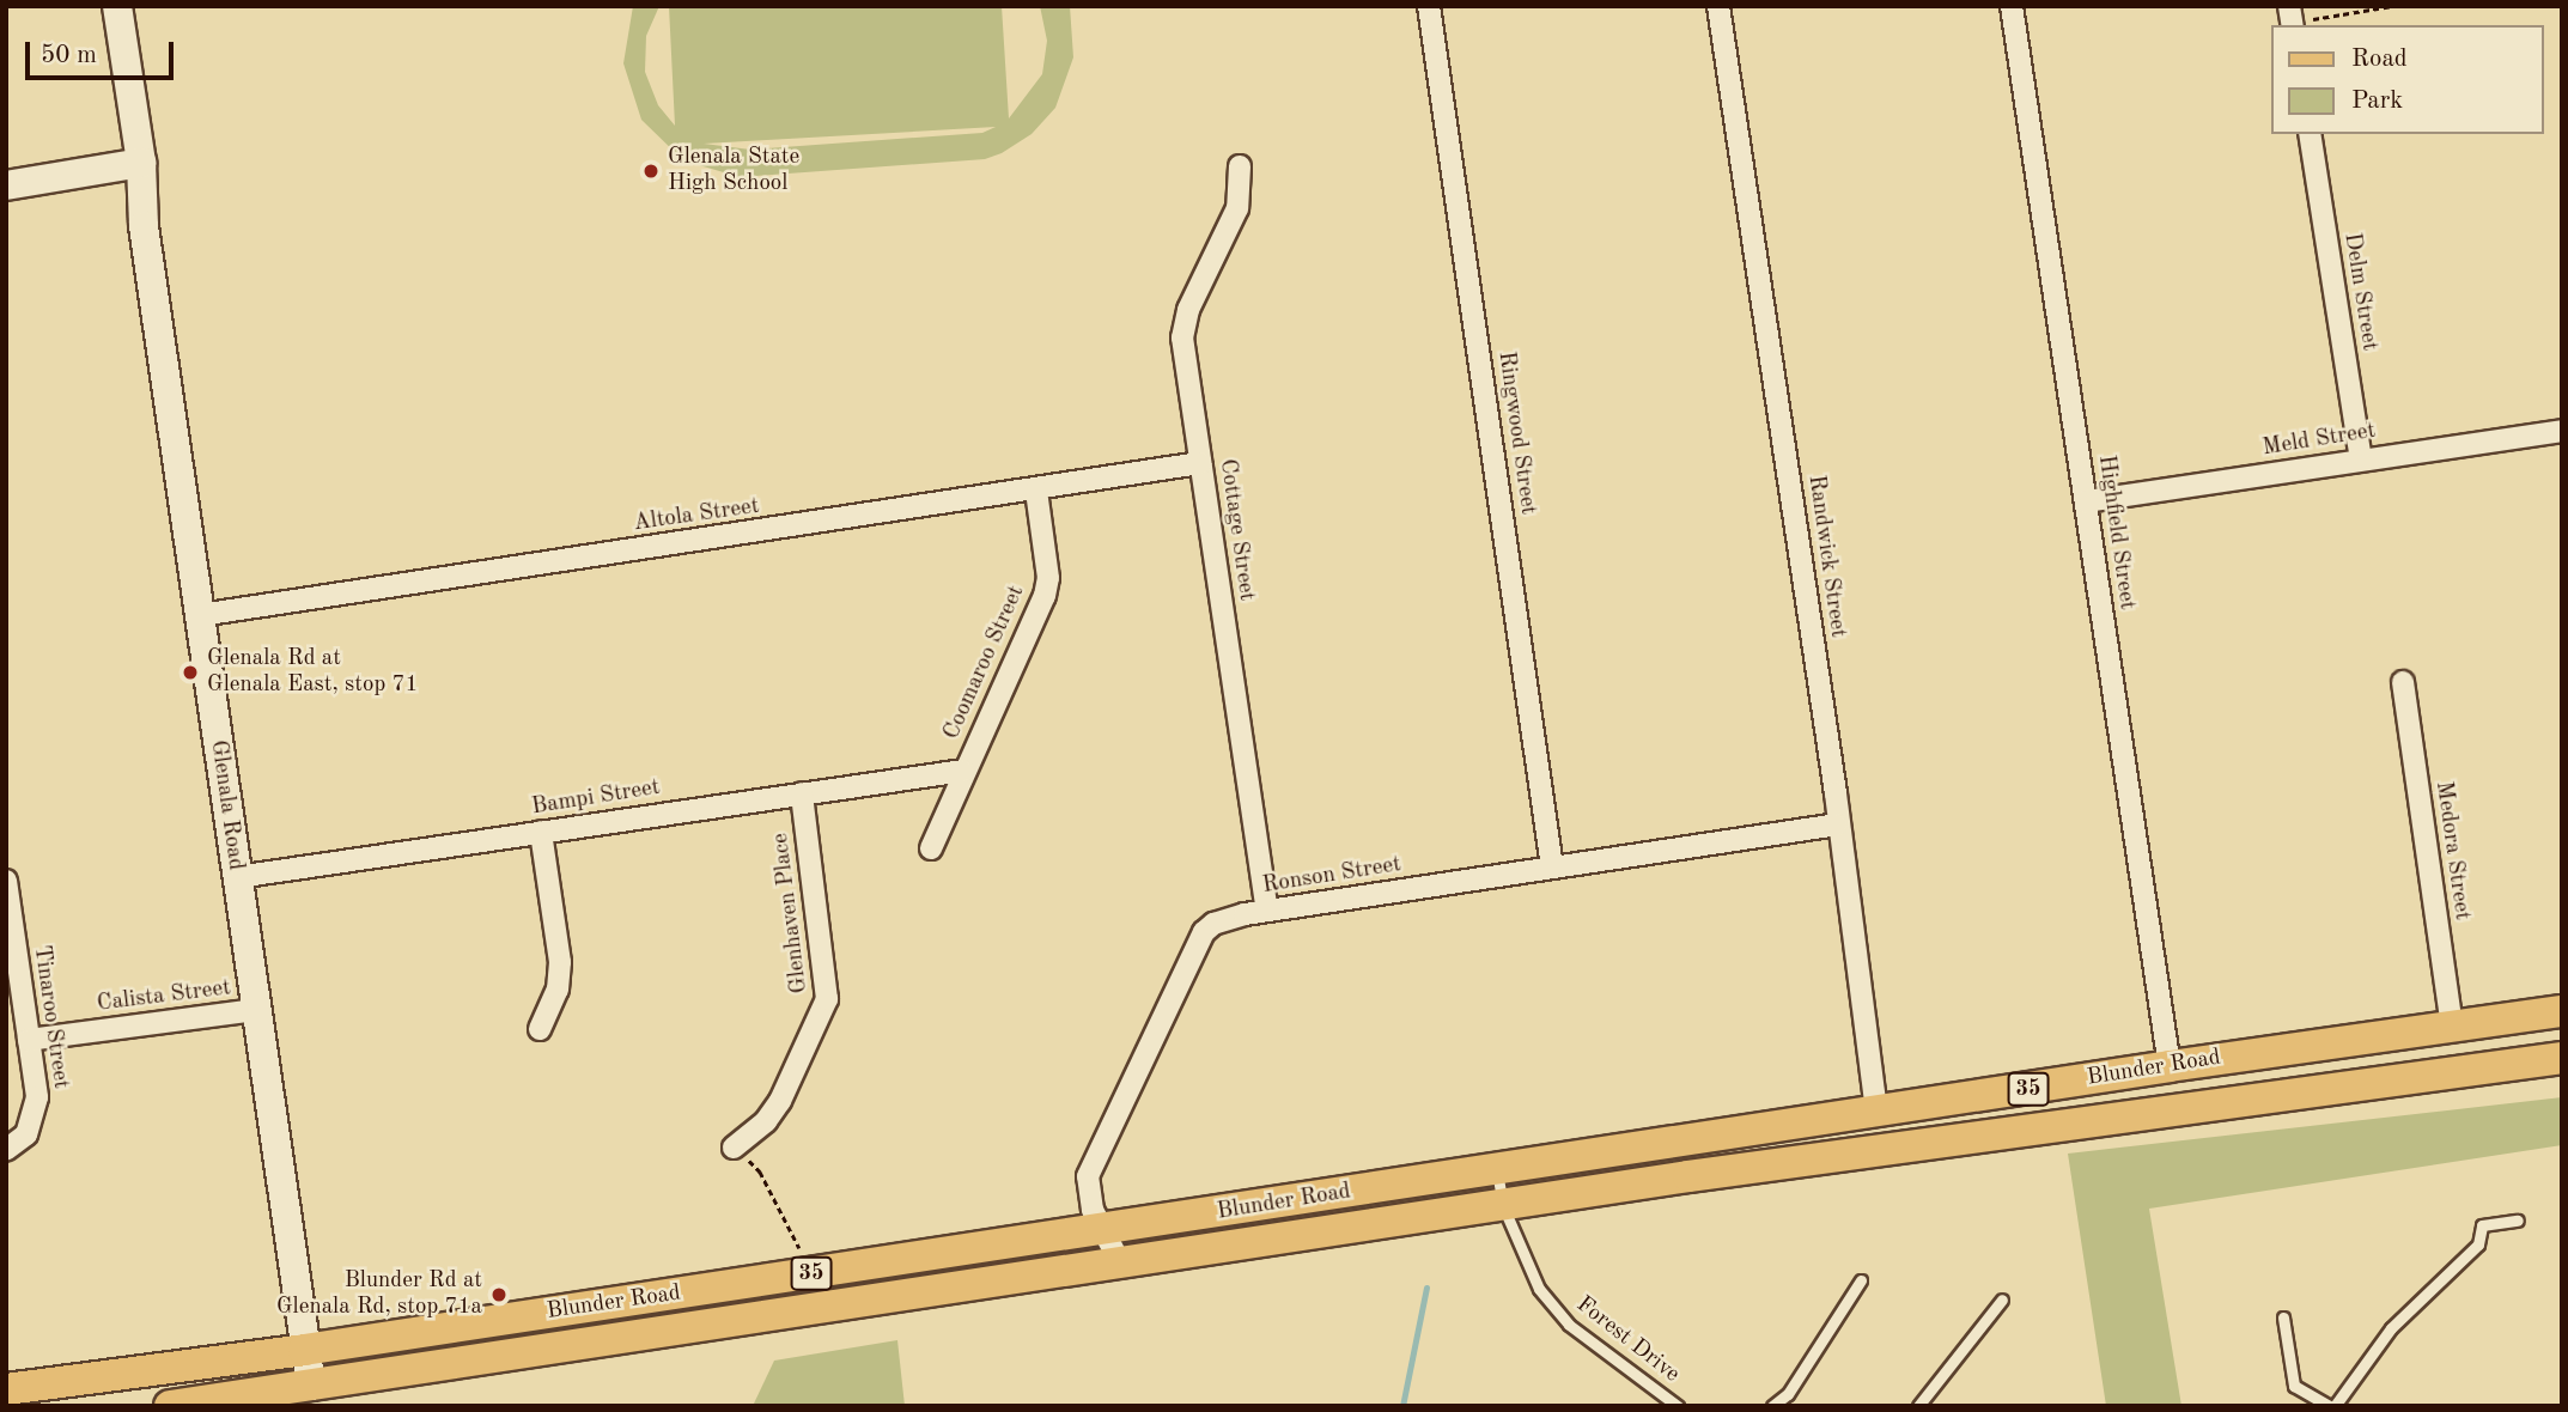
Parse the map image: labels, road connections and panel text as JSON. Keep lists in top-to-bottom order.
{
  "streets": {
    "main road": ["Blunder Road", "35"],
    "street": [
      "Delm Street",
      "Ringwood Street",
      "Meld Street",
      "Altola Street",
      "Cottage Street",
      "Highfield Street",
      "Randwick Street",
      "Coomaroo Street",
      "Bampi Street",
      "Glenala Road",
      "Medora Street",
      "Ronson Street",
      "Glenhaven Place",
      "Calista Street",
      "Tinaroo Street"
    ],
    "lane": ["Forest Drive"]
  },
  "crossings": [
    ["Delm Street", "Meld Street"],
    ["Ringwood Street", "Ronson Street"],
    ["Meld Street", "Highfield Street"],
    ["Altola Street", "Cottage Street"],
    ["Altola Street", "Coomaroo Street"],
    ["Altola Street", "Glenala Road"],
    ["Cottage Street", "Ronson Street"],
    ["Highfield Street", "Blunder Road"],
    ["Randwick Street", "Ronson Street"],
    ["Randwick Street", "Blunder Road"],
    ["Coomaroo Street", "Bampi Street"],
    ["Bampi Street", "Glenala Road"],
    ["Bampi Street", "Glenhaven Place"],
    ["Glenala Road", "Calista Street"],
    ["Glenala Road", "Blunder Road"],
    ["Medora Street", "Blunder Road"],
    ["Ronson Street", "Blunder Road"],
    ["Calista Street", "Tinaroo Street"],
    ["Blunder Road", "Forest Drive"]
  ],
  "places": ["Glenala State High School", "Glenala Rd at Glenala East, stop 71", "Blunder Rd at Glenala Rd, stop 71a"],
  "legend": ["Road", "Park"],
  "scale_bar": "50 m"
}
